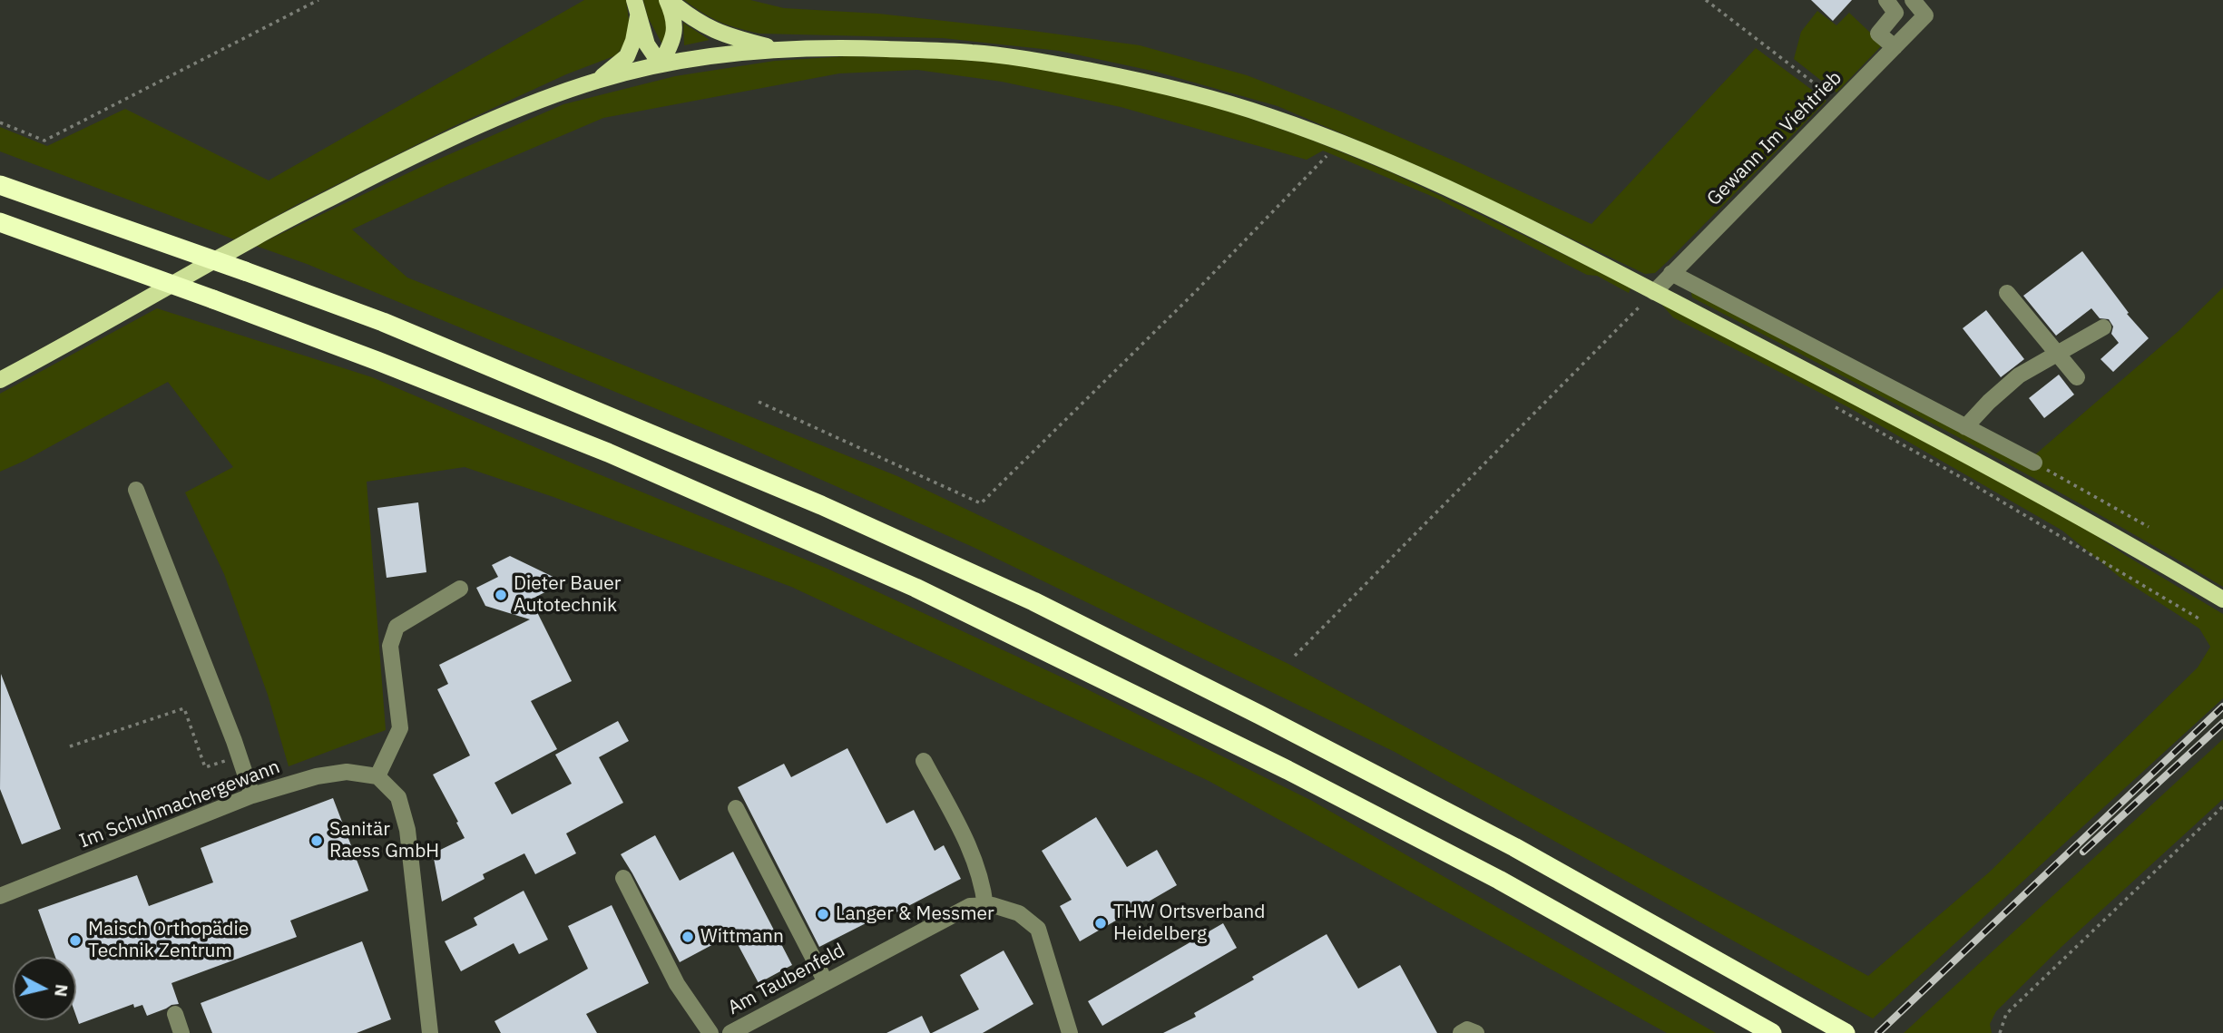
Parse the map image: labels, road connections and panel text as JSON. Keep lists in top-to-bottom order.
{
  "streets": {
    "street": ["Gewann Im Viehtrieb", "Im Schuhmachergewann", "Am Taubenfeld"]
  },
  "places": [
    "Dieter Bauer Autotechnik",
    "Sanitär Raess GmbH",
    "Langer & Messmer",
    "THW Ortsverband Heidelberg",
    "Wittmann",
    "Maisch Orthopädie Technik Zentrum"
  ],
  "north": "right"
}
